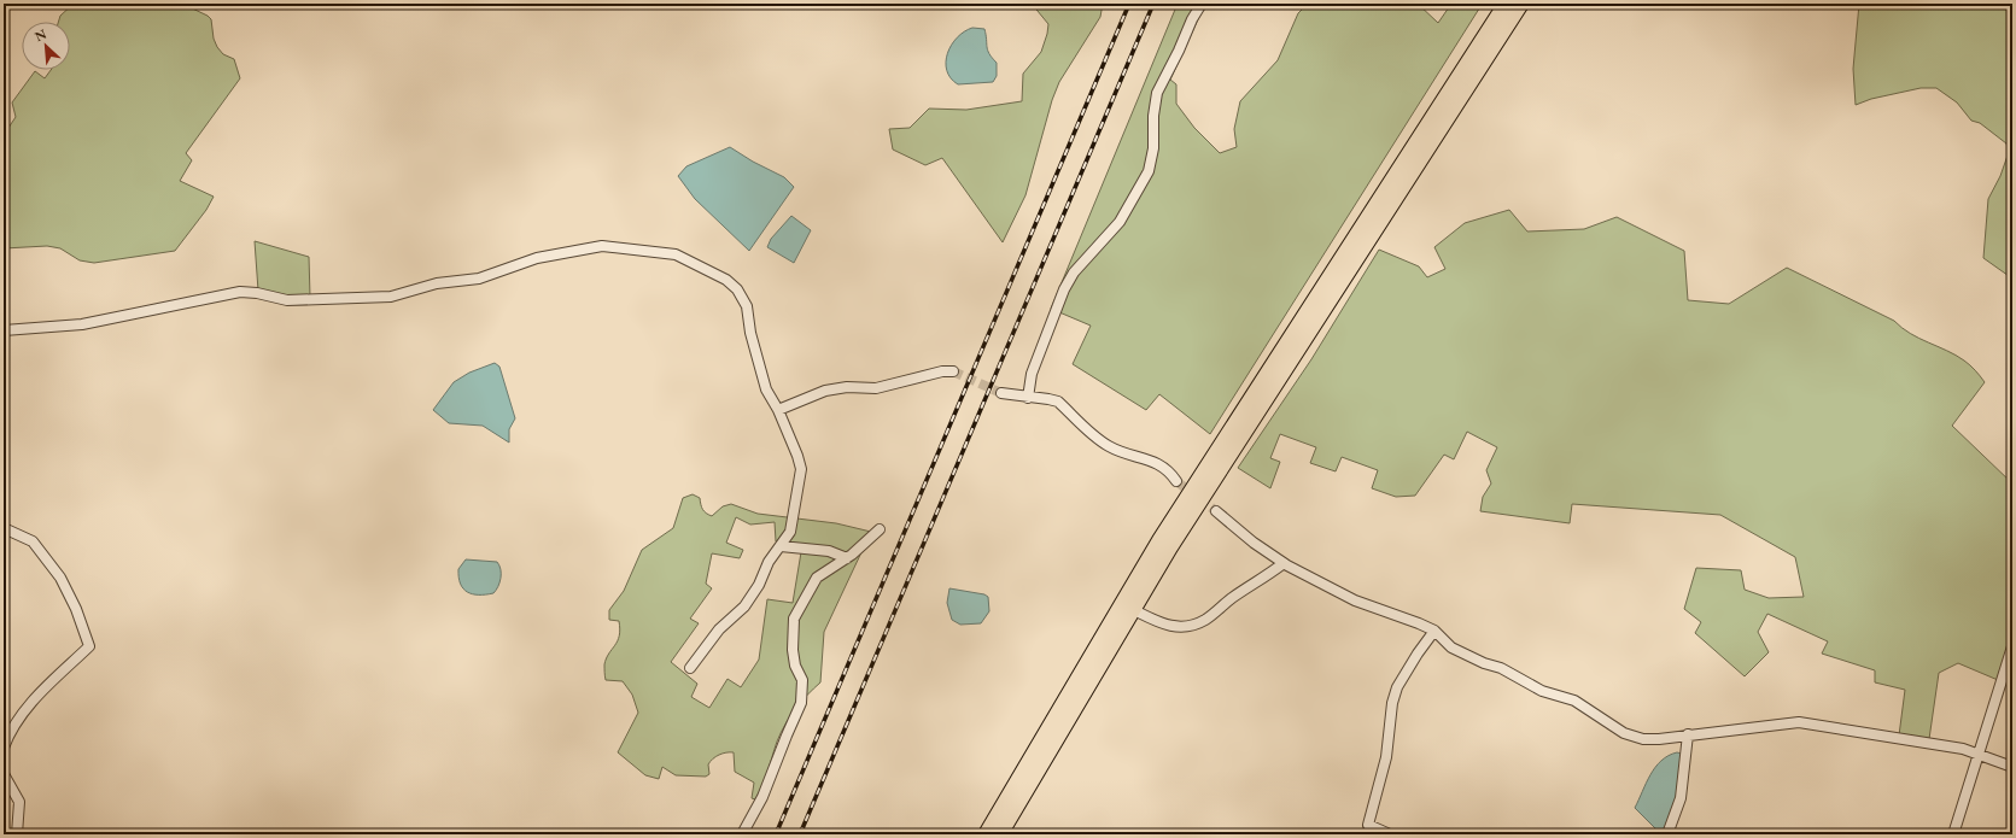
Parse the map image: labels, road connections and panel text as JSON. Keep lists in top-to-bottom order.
{
  "north": "top left"
}
